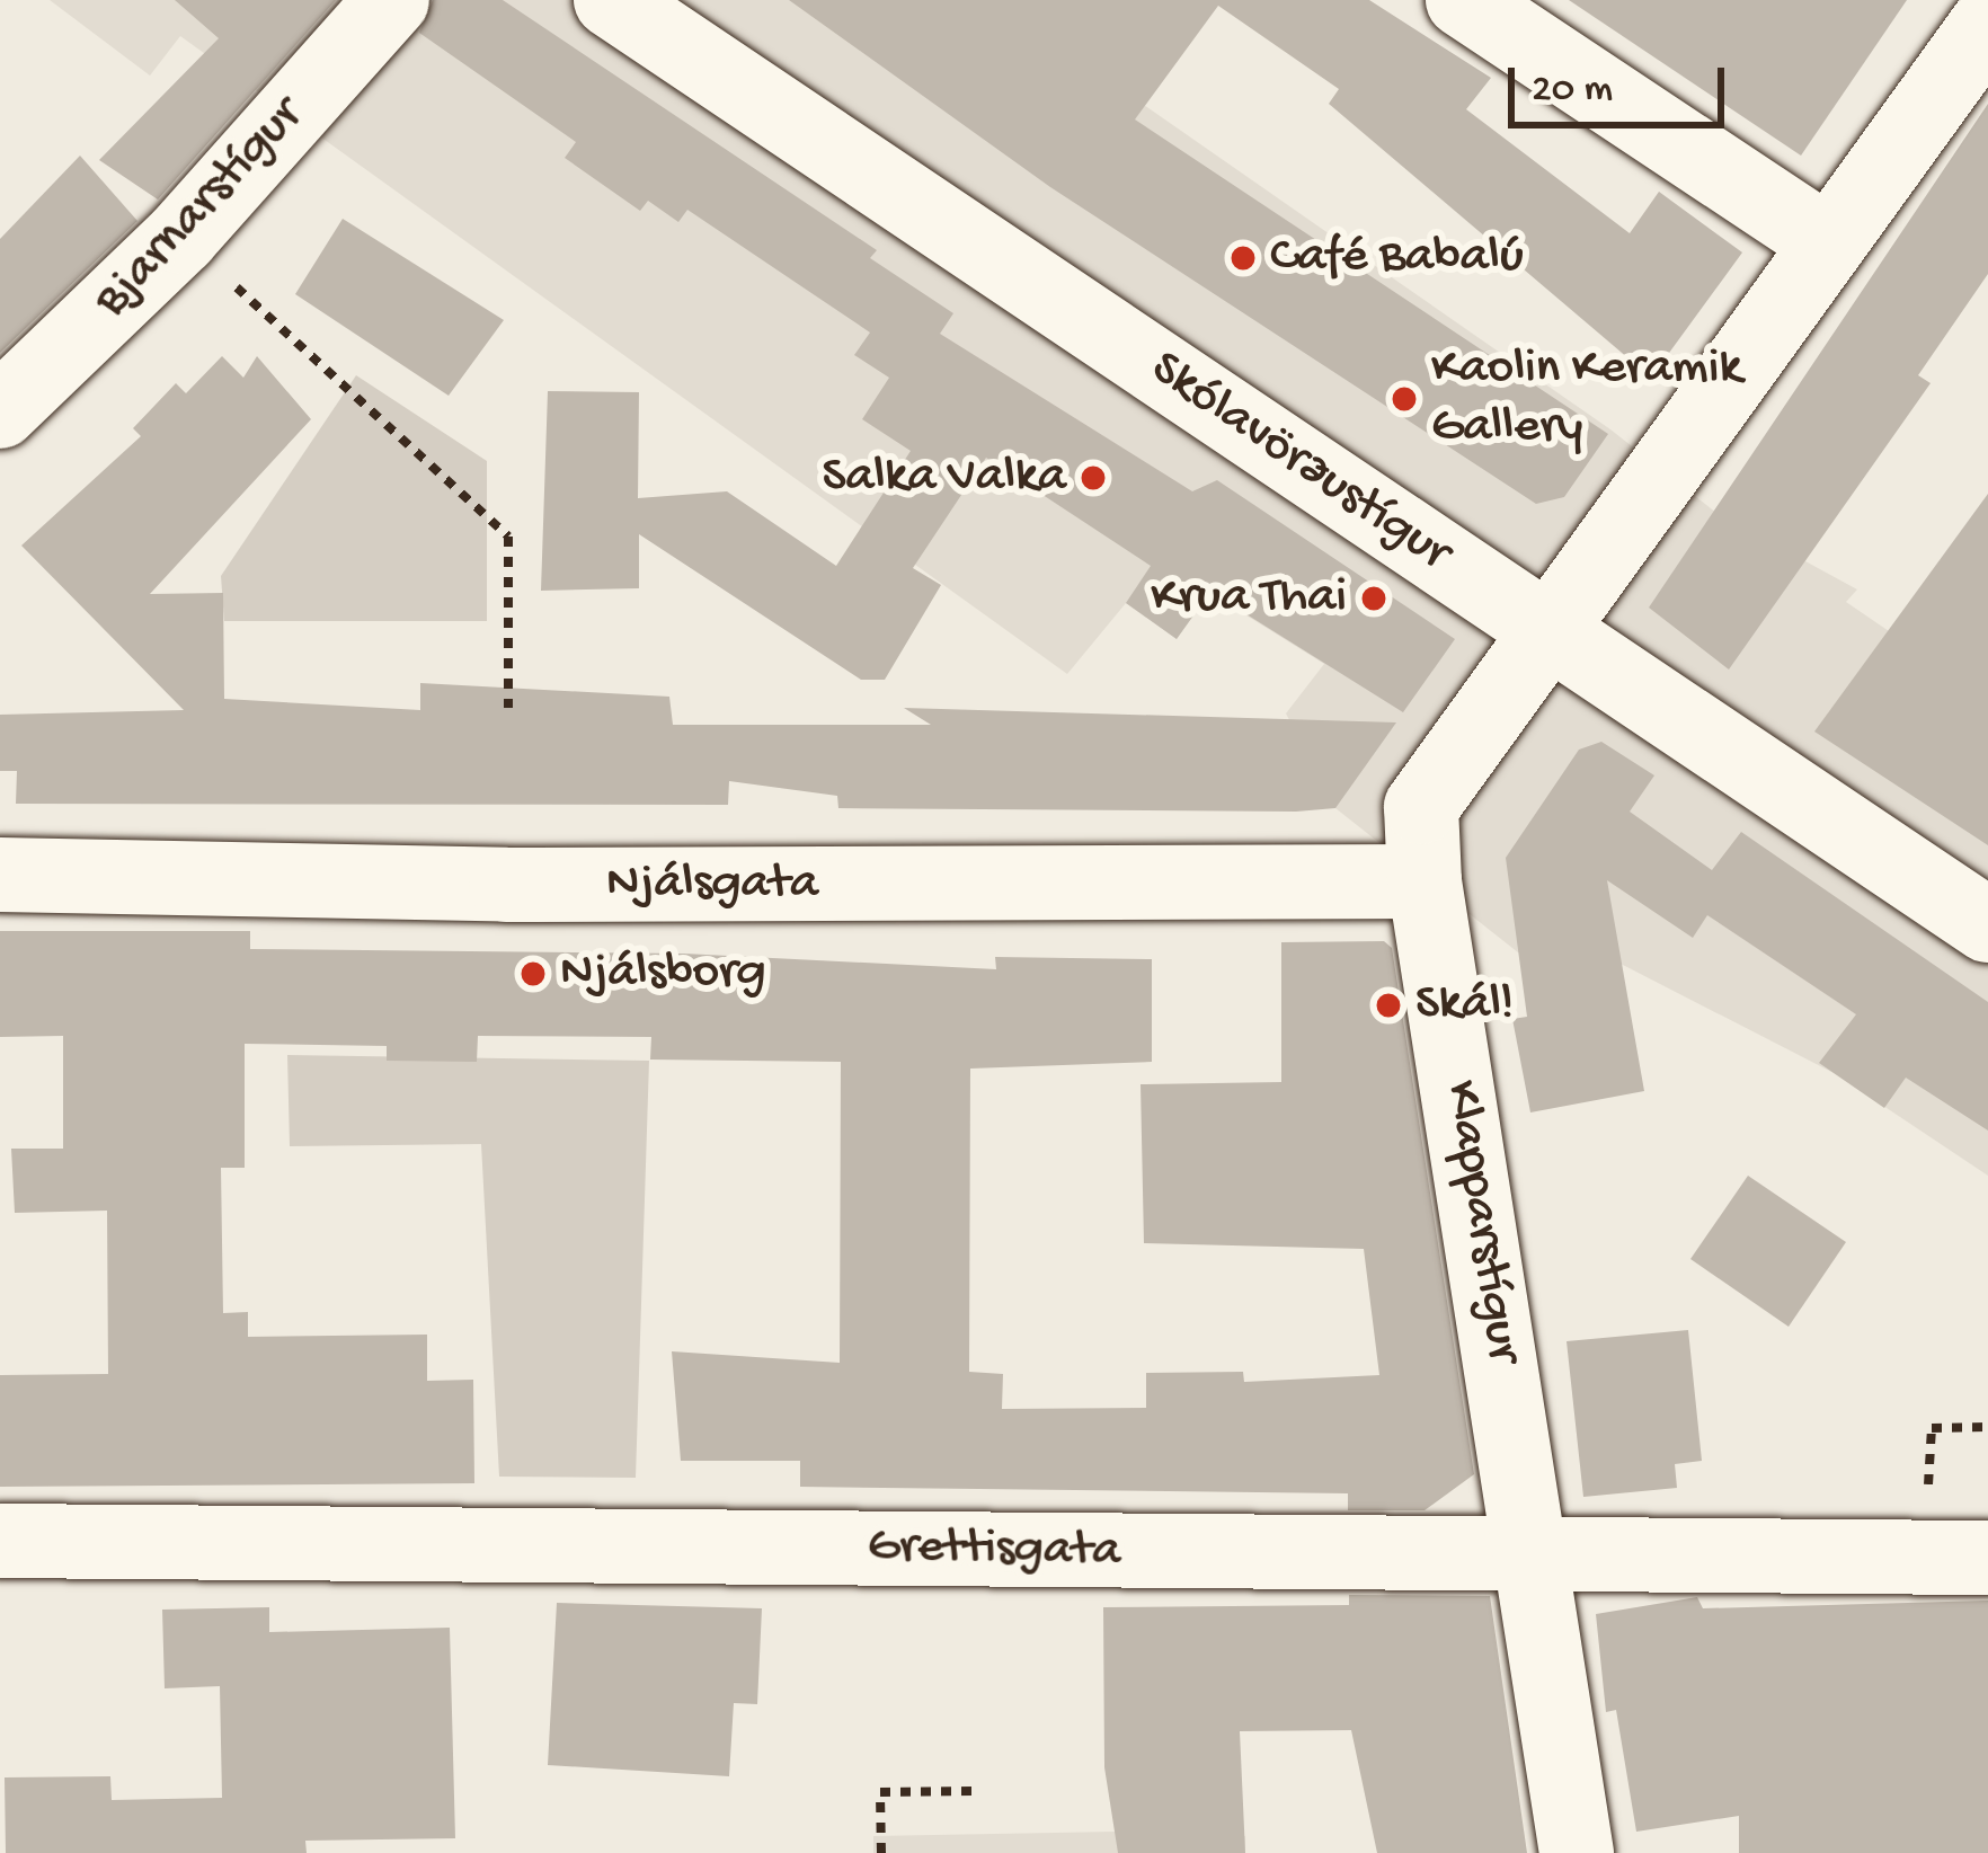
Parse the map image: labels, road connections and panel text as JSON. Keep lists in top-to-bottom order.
{
  "streets": {
    "street": [
      "Bjarnarstígur",
      "Skólavörðustígur",
      "Njálsgata",
      "Klapparstígur",
      "Grettisgata"
    ]
  },
  "crossings": [
    ["Skólavörðustígur", "Klapparstígur"],
    ["Njálsgata", "Klapparstígur"],
    ["Klapparstígur", "Grettisgata"]
  ],
  "places": [
    "Café Babalú",
    "Kaolin Keramik Gallery",
    "Salka Valka",
    "Krua Thai",
    "Njálsborg",
    "Skál!"
  ],
  "scale_bar": "20 m"
}
